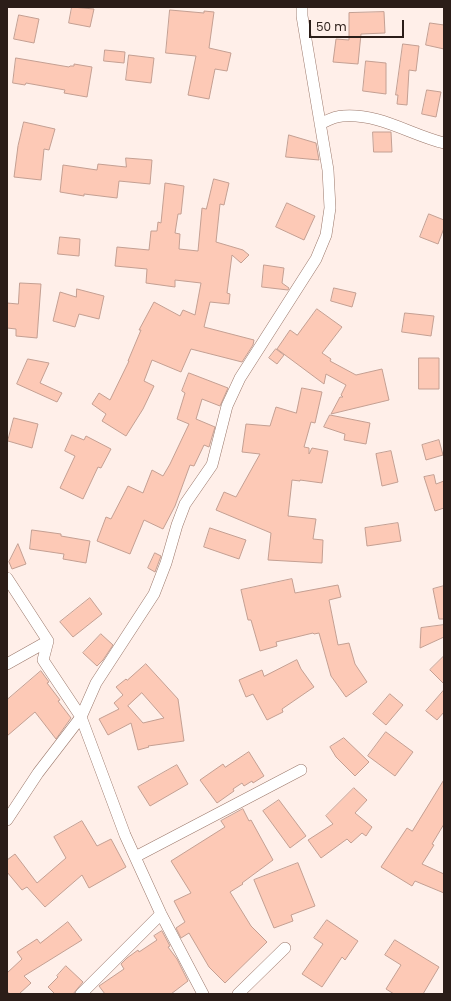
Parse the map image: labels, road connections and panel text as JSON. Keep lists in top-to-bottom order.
{
  "scale_bar": "50 m"
}
